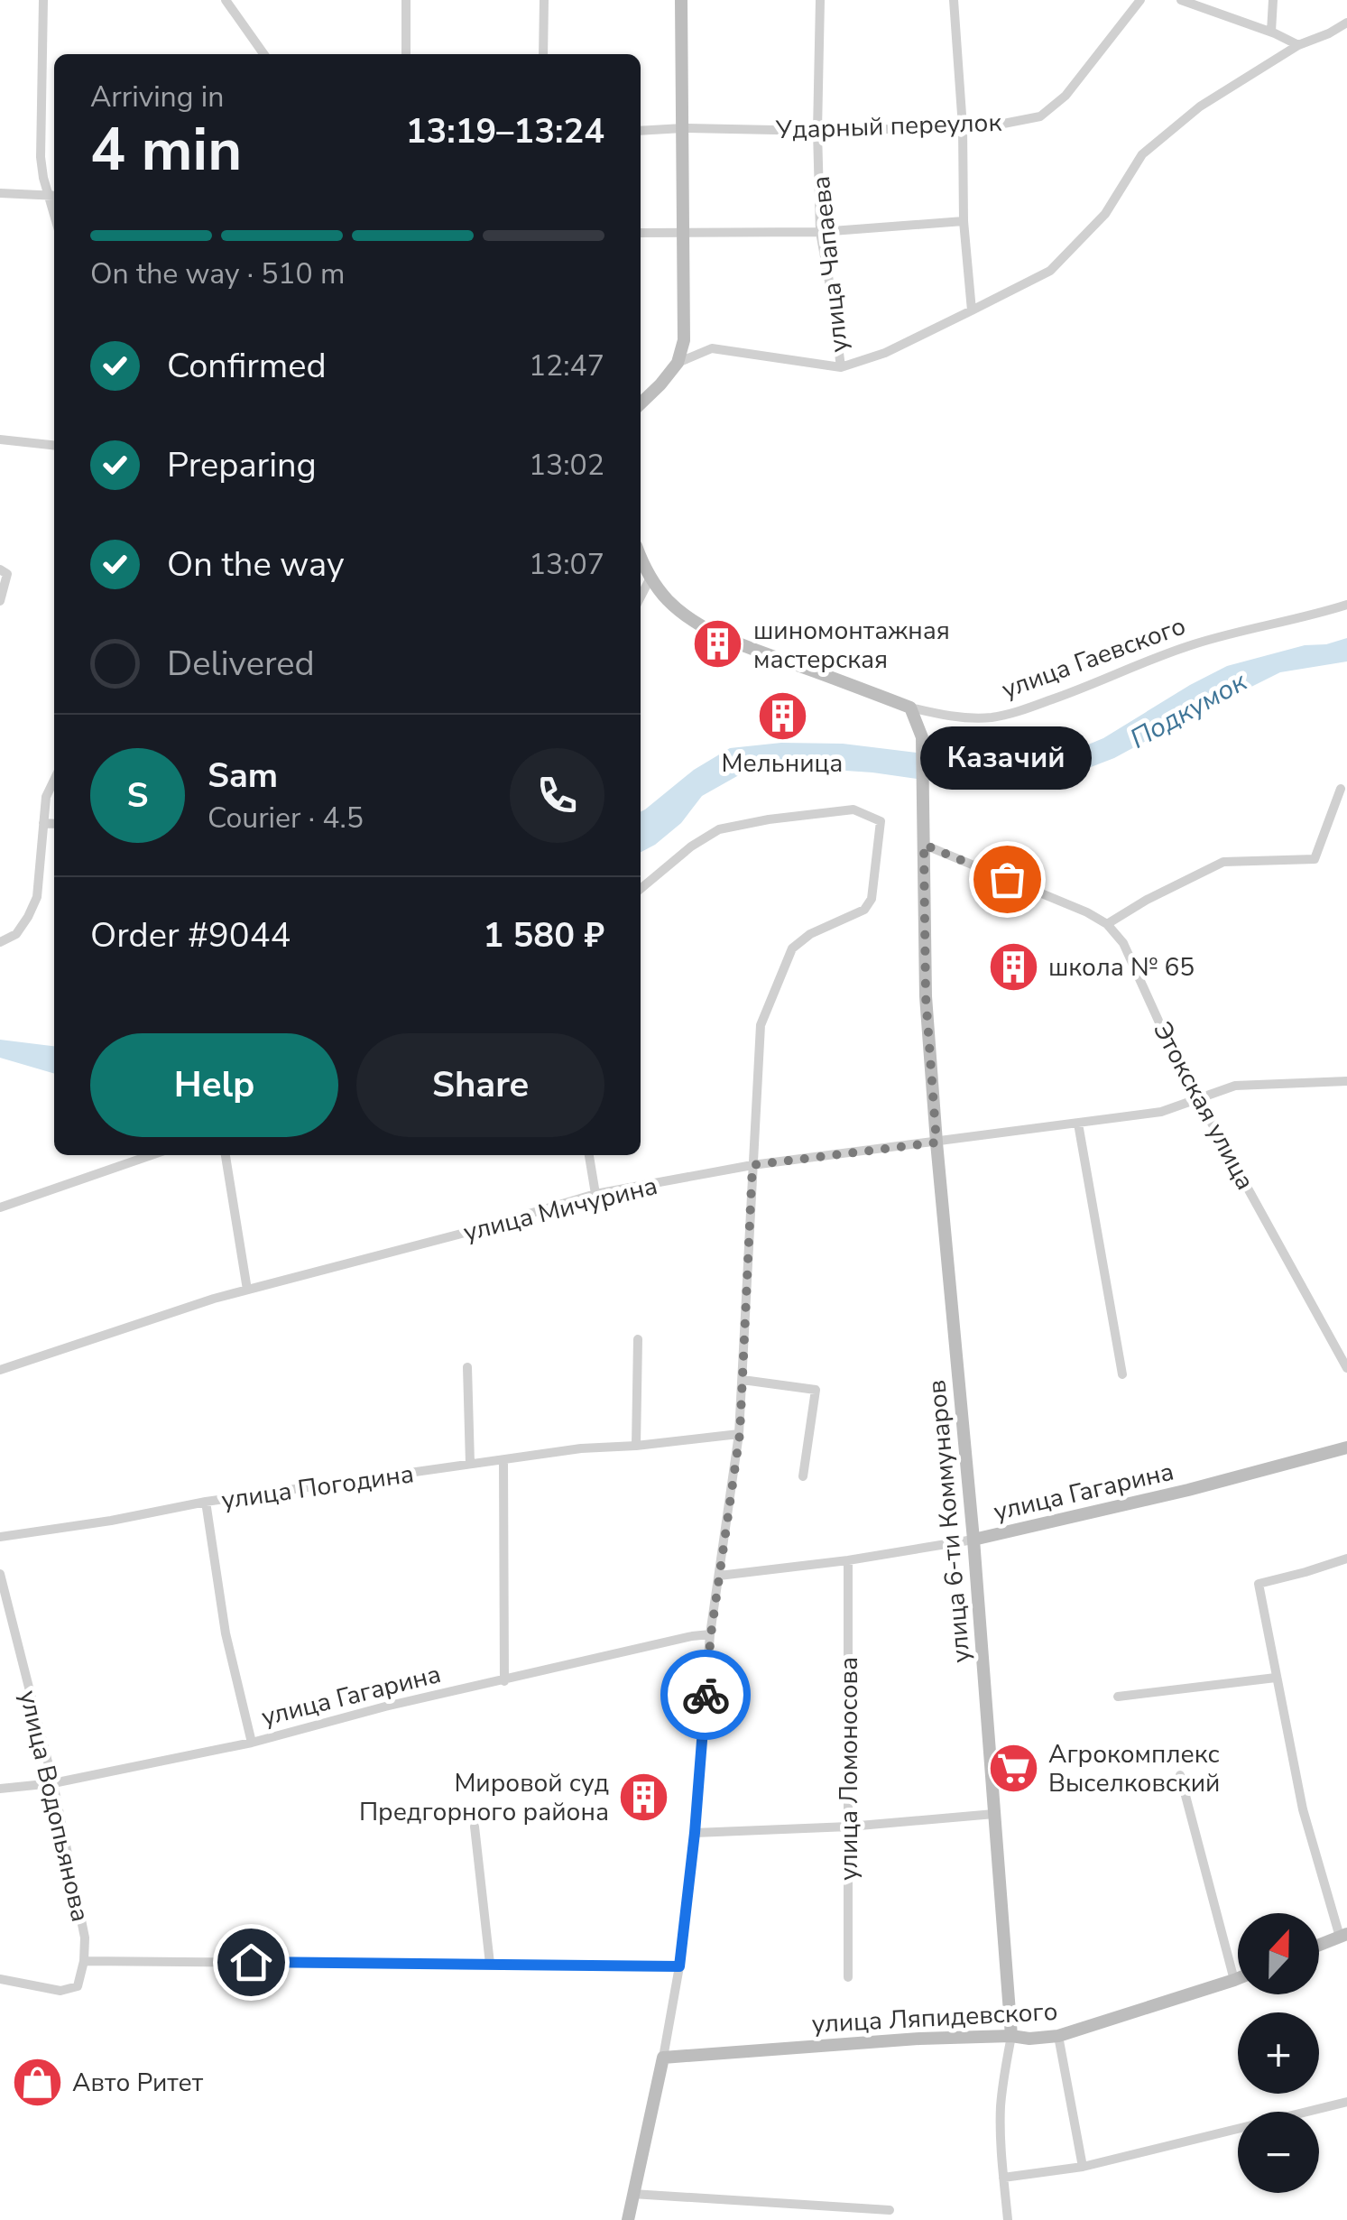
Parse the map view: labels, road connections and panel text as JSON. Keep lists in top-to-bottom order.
{
  "streets": {
    "main road": [
      "улица Гаевского",
      "улица Гагарина",
      "улица 6-ти Коммунаров",
      "улица Ляпидевского"
    ],
    "street": [
      "Ударный переулок",
      "улица Чапаева",
      "Этокская улица",
      "улица Мичурина",
      "улица Погодина",
      "улица Ломоносова",
      "улица Водопьянова"
    ]
  },
  "crossings": [
    ["Ударный переулок", "улица Чапаева"],
    ["улица Гаевского", "улица 6-ти Коммунаров"],
    ["Этокская улица", "улица Мичурина"],
    ["Этокская улица", "улица 6-ти Коммунаров"],
    ["улица Мичурина", "улица 6-ти Коммунаров"],
    ["улица Гагарина", "улица 6-ти Коммунаров"],
    ["улица Гагарина", "улица Ломоносова"],
    ["улица Гагарина", "улица Водопьянова"],
    ["улица 6-ти Коммунаров", "улица Ляпидевского"]
  ],
  "water": ["Подкумок"],
  "places": {
    "building": [
      "шиномонтажная мастерская",
      "Мельница",
      "школа № 65",
      "Мировой суд Предгорного района"
    ],
    "other": ["Казачий"],
    "supermarket": ["Агрокомплекс Выселковский"],
    "shop": ["Авто Ритет"]
  },
  "north": "top",
  "page": {
    "heading": ["4 min", "Arriving in", "13:19–13:24"],
    "panel": [
      "Sam",
      "Courier · 4.5",
      "Order #9044",
      "1 580 ₽"
    ],
    "bar": "On the way · 510 m",
    "list": [
      ["Confirmed", "12:47"],
      ["Preparing", "13:02"],
      ["On the way", "13:07"],
      "Delivered"
    ],
    "bubble": "Казачий",
    "round": "S",
    "buttons": ["Help", "Share"],
    "map_buttons": ["+", "−"]
  }
}
